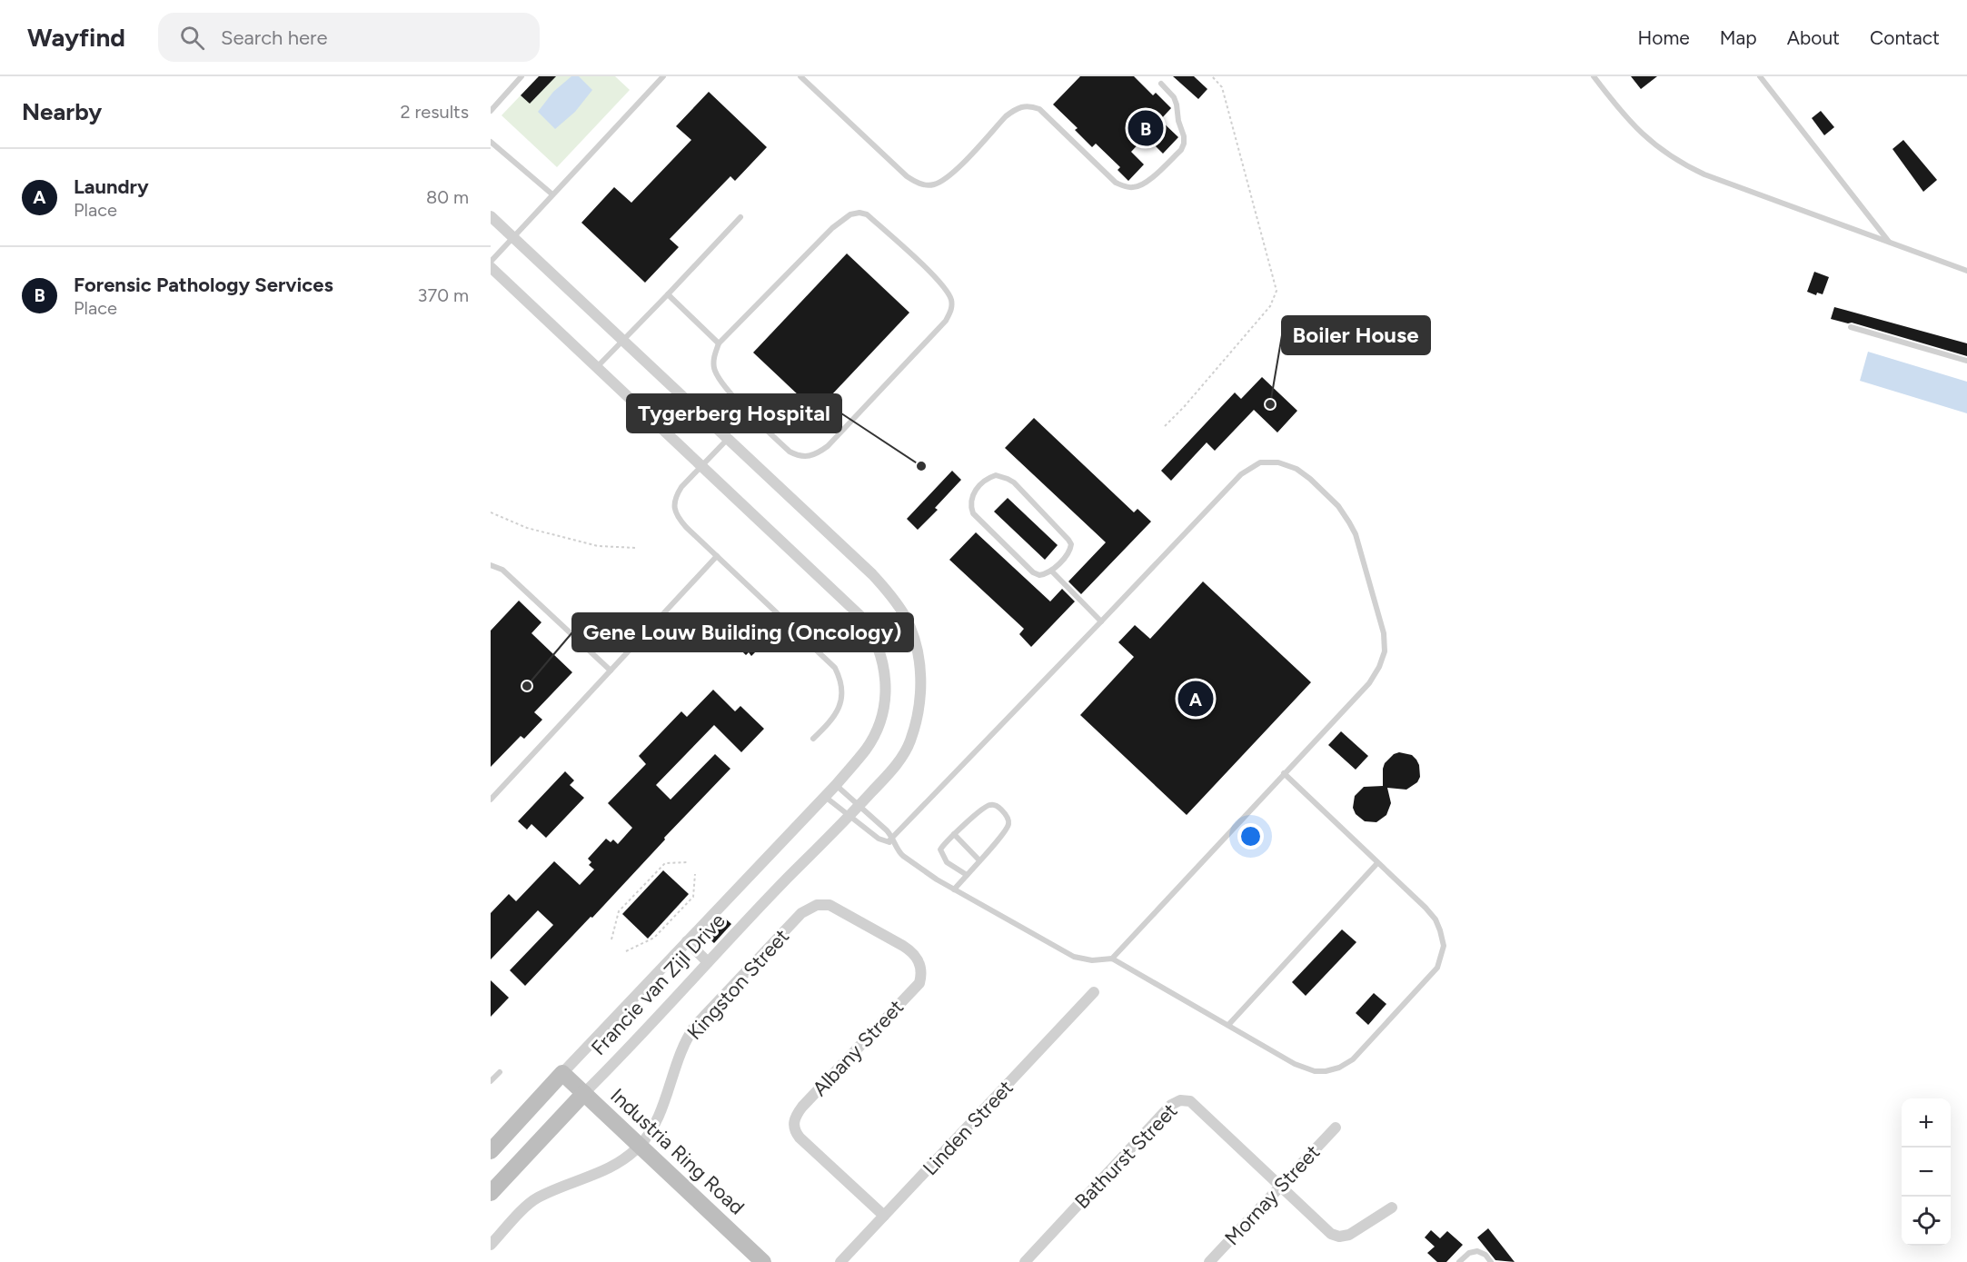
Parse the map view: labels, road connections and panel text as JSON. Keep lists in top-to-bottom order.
{
  "streets": {
    "street": [
      "Francie van Zijl Drive",
      "Kingston Street",
      "Albany Street",
      "Linden Street",
      "Industria Ring Road",
      "Bathurst Street",
      "Mornay Street"
    ]
  },
  "crossings": [
    ["Francie van Zijl Drive", "Industria Ring Road"],
    ["Kingston Street", "Albany Street"],
    ["Kingston Street", "Industria Ring Road"],
    ["Albany Street", "Linden Street"],
    ["Bathurst Street", "Mornay Street"]
  ],
  "places": ["Boiler House", "Tygerberg Hospital", "Gene Louw Building (Oncology)"],
  "page": {
    "header": "Wayfind",
    "search": "Search here",
    "nav": [
      "Home",
      "Map",
      "About",
      "Contact"
    ],
    "heading": ["Nearby", "2 results"],
    "pins": ["B", "A"],
    "list": [
      {
        "mark": "A",
        "name": "Laundry",
        "note": "Place",
        "value": "80 m"
      },
      {
        "mark": "B",
        "name": "Forensic Pathology Services",
        "note": "Place",
        "value": "370 m"
      }
    ],
    "map_buttons": ["+", "−"]
  }
}
